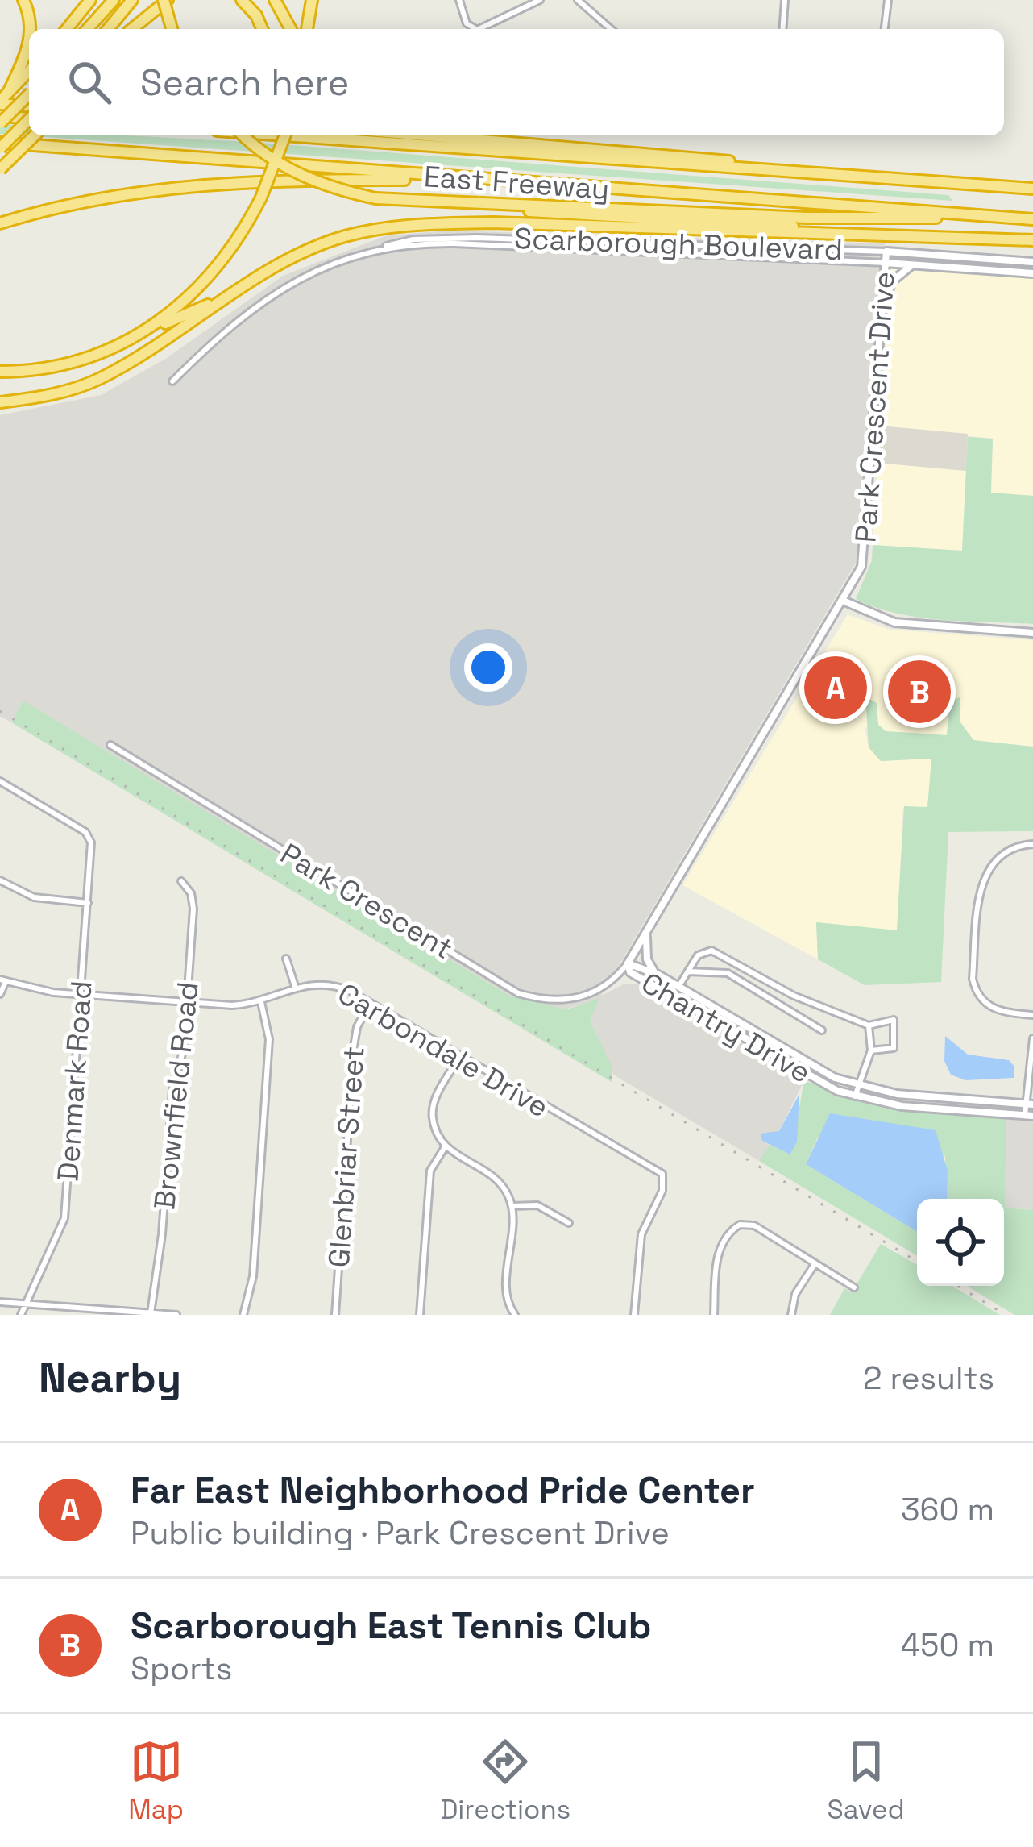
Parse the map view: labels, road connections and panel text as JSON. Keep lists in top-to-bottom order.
{
  "streets": {
    "highway": ["East Freeway"],
    "street": [
      "Scarborough Boulevard",
      "Park Crescent Drive",
      "Park Crescent",
      "Chantry Drive",
      "Carbondale Drive",
      "Denmark Road",
      "Brownfield Road",
      "Glenbriar Street"
    ]
  },
  "crossings": [
    ["Scarborough Boulevard", "Park Crescent Drive"],
    ["Park Crescent Drive", "Park Crescent"],
    ["Park Crescent Drive", "Chantry Drive"],
    ["Park Crescent", "Chantry Drive"],
    ["Carbondale Drive", "Denmark Road"],
    ["Carbondale Drive", "Brownfield Road"],
    ["Carbondale Drive", "Glenbriar Street"]
  ],
  "page": {
    "search": "Search here",
    "pins": ["A", "B"],
    "heading": ["Nearby", "2 results"],
    "list": [
      {
        "mark": "A",
        "name": "Far East Neighborhood Pride Center",
        "note": "Public building · Park Crescent Drive",
        "value": "360 m"
      },
      {
        "mark": "B",
        "name": "Scarborough East Tennis Club",
        "note": "Sports",
        "value": "450 m"
      }
    ],
    "nav": ["Map", "Directions", "Saved"]
  }
}
